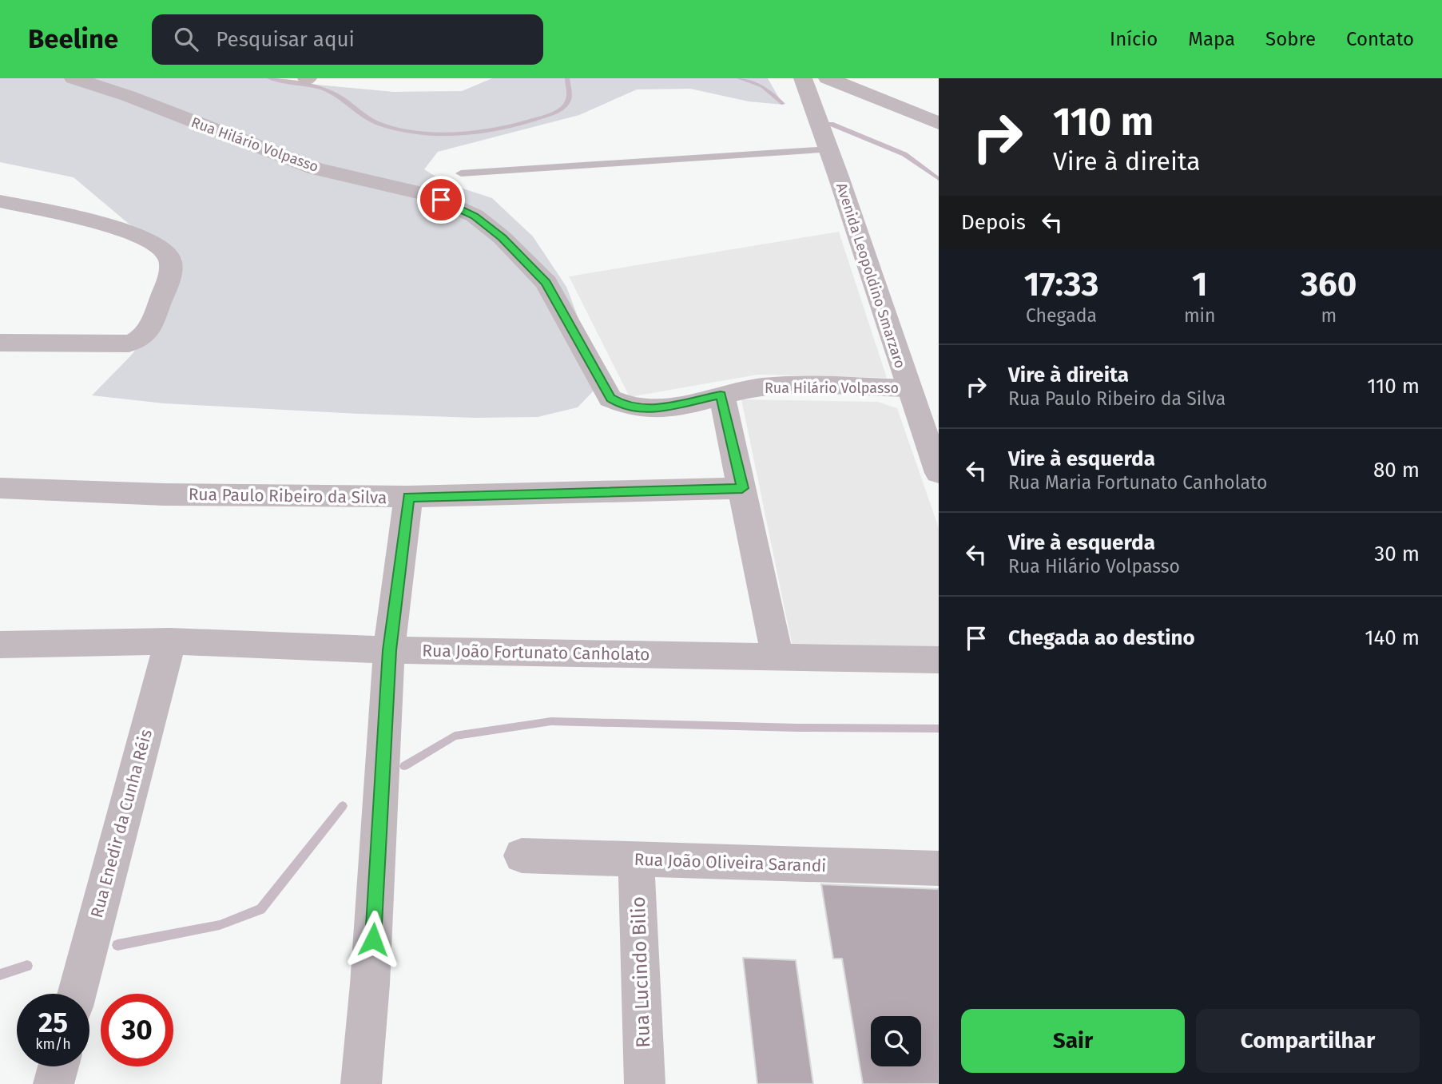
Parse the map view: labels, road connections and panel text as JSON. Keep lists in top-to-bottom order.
{
  "streets": {
    "street": [
      "Rua Hilário Volpasso",
      "Avenida Leopoldino Smarzaro",
      "Rua Paulo Ribeiro da Silva",
      "Rua João Fortunato Canholato",
      "Rua Enedir da Cunha Réis",
      "Rua João Oliveira Sarandi",
      "Rua Lucindo Bilio"
    ]
  },
  "crossings": [
    ["Rua Hilário Volpasso", "Avenida Leopoldino Smarzaro"],
    ["Rua João Fortunato Canholato", "Rua Enedir da Cunha Réis"],
    ["Rua João Oliveira Sarandi", "Rua Lucindo Bilio"]
  ],
  "page": {
    "header": "Beeline",
    "search": "Pesquisar aqui",
    "nav": [
      "Início",
      "Mapa",
      "Sobre",
      "Contato"
    ],
    "turn": ["110 m", "Vire à direita"],
    "then": "Depois",
    "eta": [
      "17:33",
      "Chegada",
      "1",
      "min",
      "360",
      "m"
    ],
    "list": [
      {
        "name": "Vire à direita",
        "note": "Rua Paulo Ribeiro da Silva",
        "value": "110 m"
      },
      {
        "name": "Vire à esquerda",
        "note": "Rua Maria Fortunato Canholato",
        "value": "80 m"
      },
      {
        "name": "Vire à esquerda",
        "note": "Rua Hilário Volpasso",
        "value": "30 m"
      },
      {
        "name": "Chegada ao destino",
        "value": "140 m"
      }
    ],
    "speed": "25 km/h",
    "limit": "30",
    "buttons": ["Sair", "Compartilhar"]
  }
}
